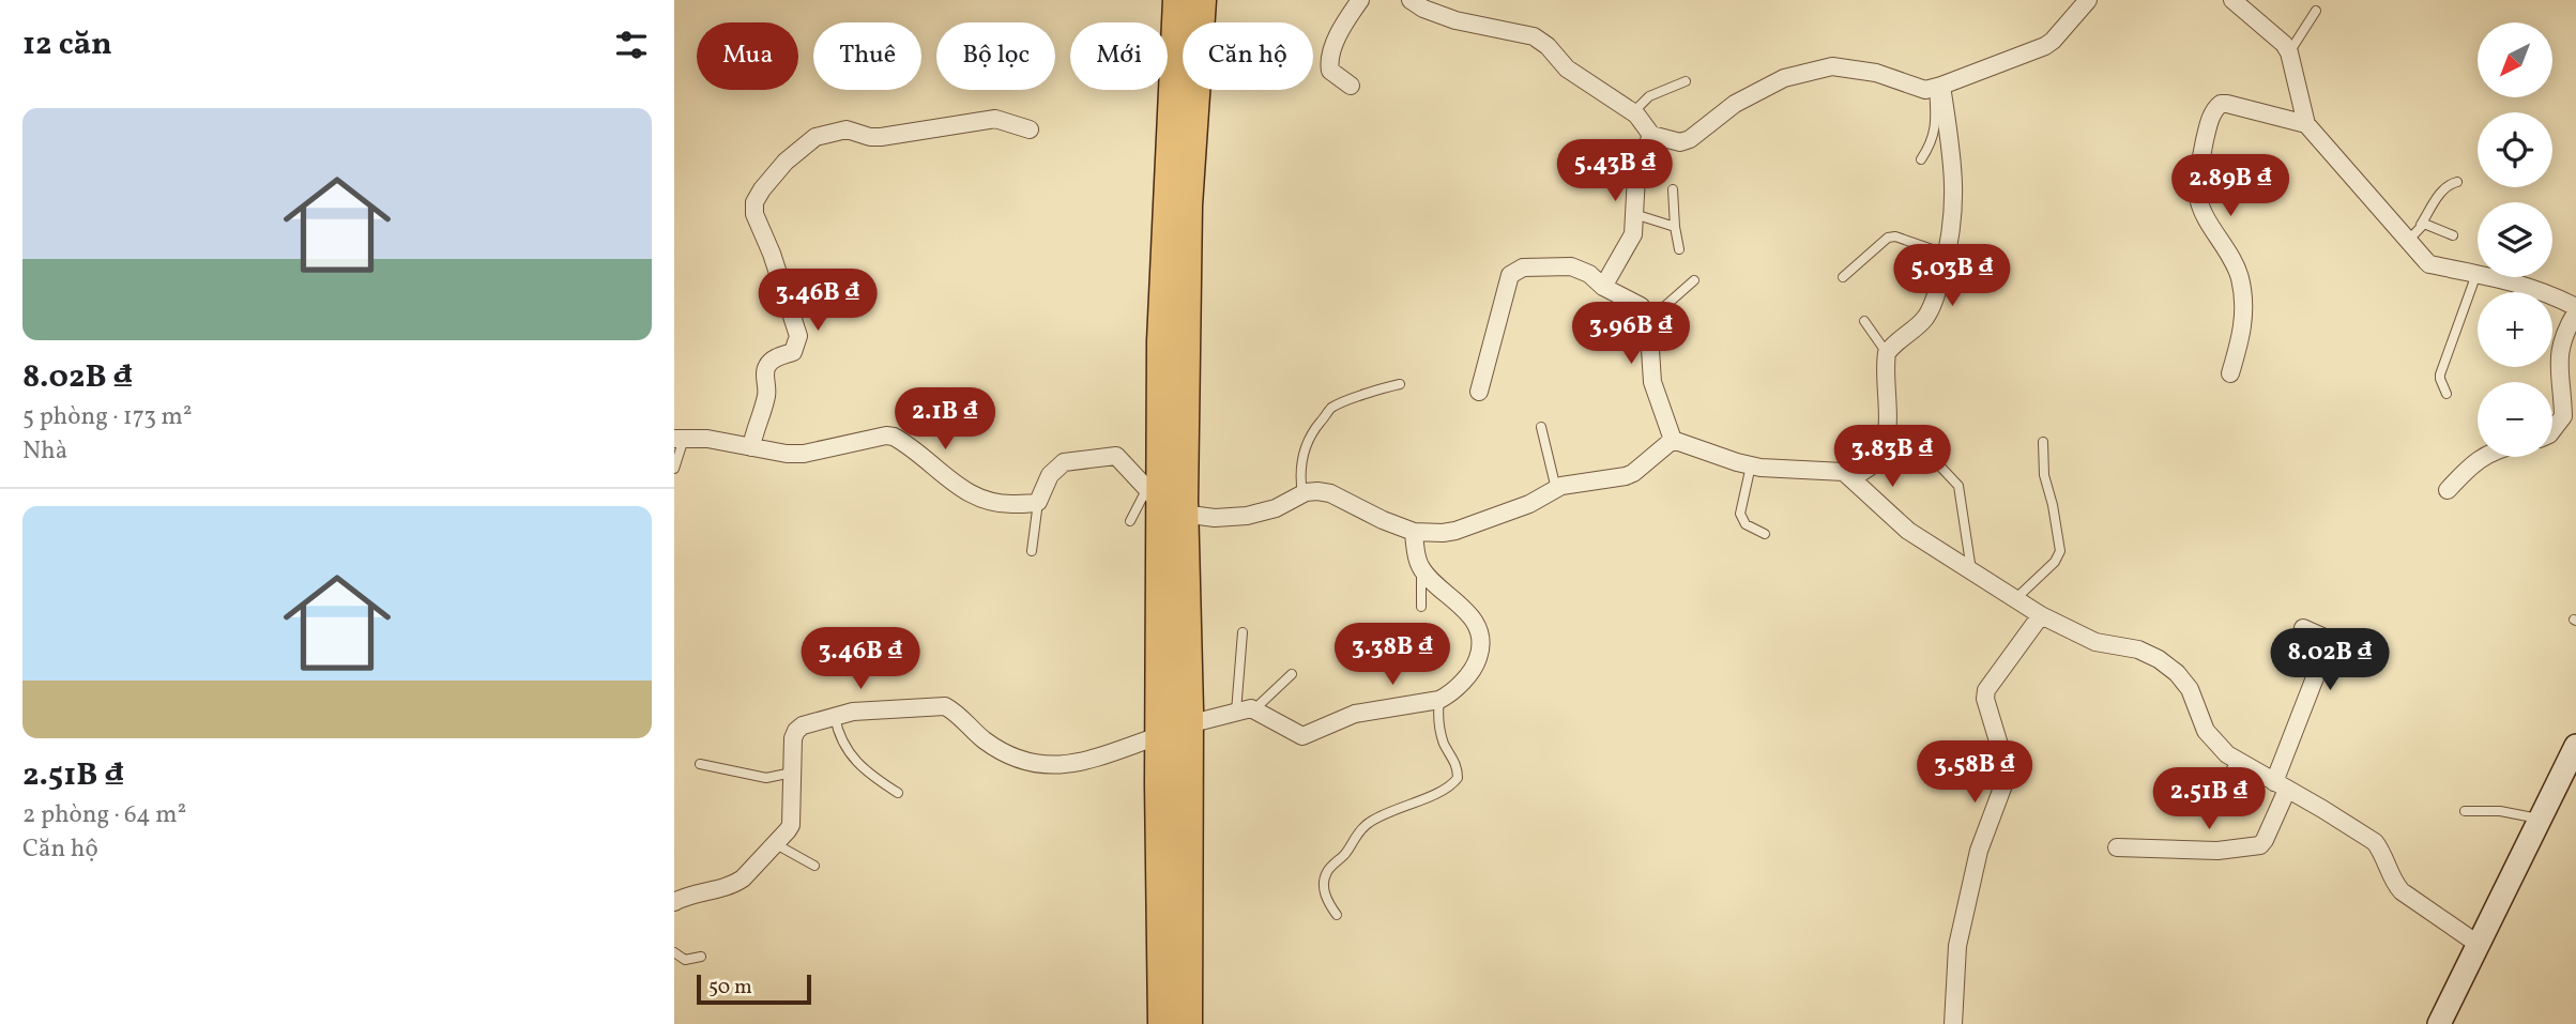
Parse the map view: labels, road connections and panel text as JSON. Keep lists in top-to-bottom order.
{
  "scale_bar": "50 m",
  "north": "bottom left",
  "page": {
    "heading": "12 căn",
    "map_buttons": ["+", "−"],
    "chip": [
      "Mua",
      "Thuê",
      "Bộ lọc",
      "Mới",
      "Căn hộ"
    ],
    "list": [
      {
        "name": "8.02B ₫",
        "note": "5 phòng · 173 m² · Nhà"
      },
      {
        "name": "2.51B ₫",
        "note": "2 phòng · 64 m² · Căn hộ"
      }
    ],
    "price": [
      "5.43B ₫",
      "2.89B ₫",
      "5.03B ₫",
      "3.46B ₫",
      "3.96B ₫",
      "2.1B ₫",
      "3.83B ₫",
      "3.38B ₫",
      "3.46B ₫",
      "8.02B ₫",
      "3.58B ₫",
      "2.51B ₫"
    ],
    "scale": "50 m"
  }
}
